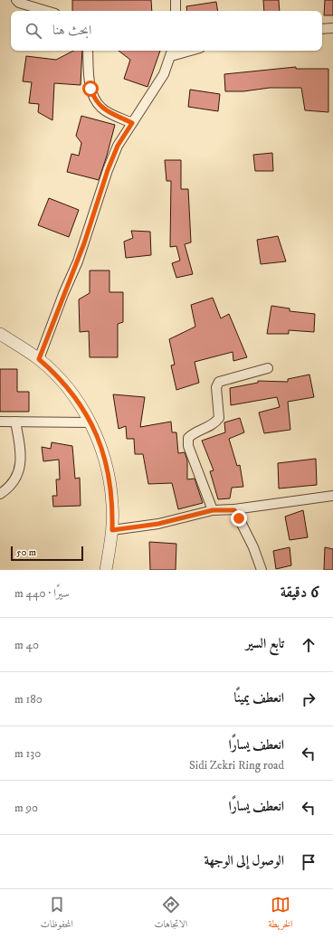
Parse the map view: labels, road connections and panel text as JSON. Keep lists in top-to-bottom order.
{
  "scale_bar": "50 m",
  "page": {
    "search": "ابحث هنا",
    "scale": "50 m",
    "heading": ["6 دقيقة", "سيرًا · 440 m"],
    "list": [
      ["تابع السير", "40 m"],
      ["انعطف يمينًا", "180 m"],
      ["انعطف يسارًا", "Sidi Zekri Ring road", "130 m"],
      ["انعطف يسارًا", "90 m"],
      "الوصول إلى الوجهة"
    ],
    "nav": ["الخريطة", "الاتجاهات", "المحفوظات"]
  }
}
